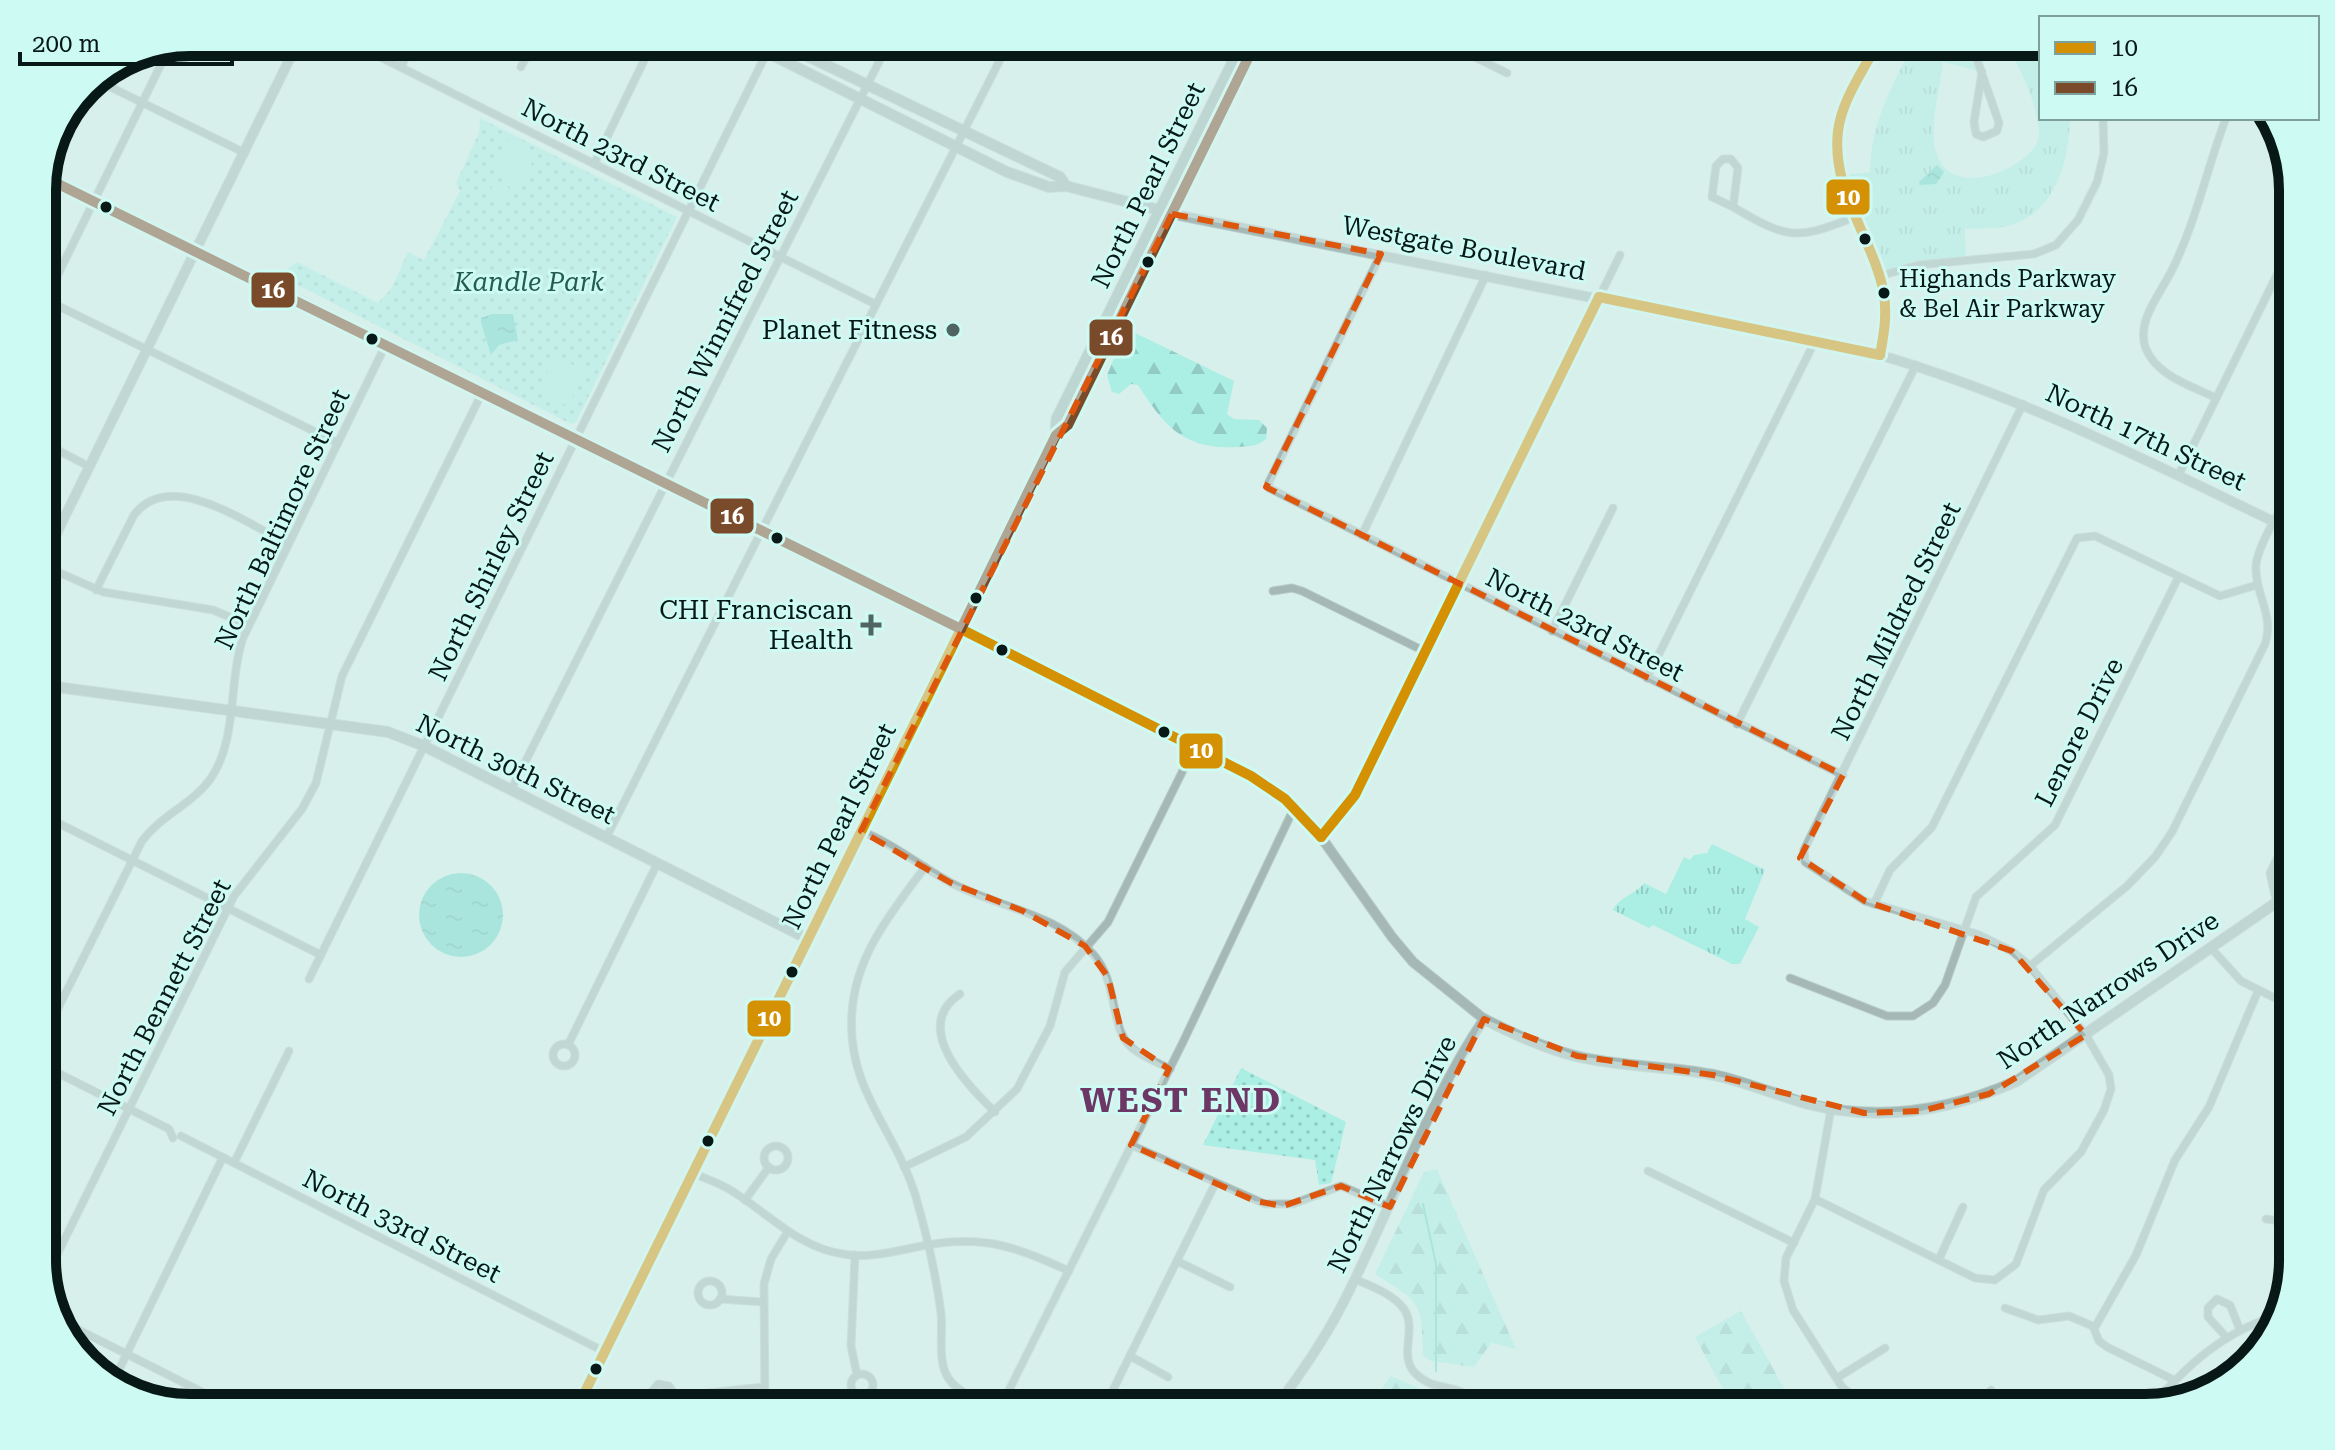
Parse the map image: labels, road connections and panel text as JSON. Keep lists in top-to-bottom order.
{
  "streets": {
    "main road": ["North Pearl Street", "North 30th Street", "North Narrows Drive"],
    "street": [
      "North 23rd Street",
      "Westgate Boulevard",
      "North Winnifred Street",
      "North 17th Street",
      "North Baltimore Street",
      "North Shirley Street",
      "North Mildred Street",
      "Lenore Drive",
      "North Bennett Street",
      "North 33rd Street"
    ]
  },
  "crossings": [
    ["North 23rd Street", "Westgate Boulevard"],
    ["North 23rd Street", "North Winnifred Street"],
    ["North 23rd Street", "North Shirley Street"],
    ["North 23rd Street", "North Mildred Street"],
    ["North Pearl Street", "Westgate Boulevard"],
    ["North Pearl Street", "North 30th Street"],
    ["North Pearl Street", "North 33rd Street"],
    ["Westgate Boulevard", "North 17th Street"],
    ["Westgate Boulevard", "North Mildred Street"],
    ["North Winnifred Street", "North 30th Street"],
    ["North 17th Street", "North Mildred Street"],
    ["North Baltimore Street", "North 30th Street"],
    ["North Shirley Street", "North 30th Street"],
    ["North 30th Street", "North Bennett Street"],
    ["North Bennett Street", "North 33rd Street"]
  ],
  "districts": ["WEST END"],
  "parks": ["Kandle Park"],
  "places": {
    "other": ["Highands Parkway & Bel Air Parkway", "Planet Fitness"],
    "health": ["CHI Franciscan Health"]
  },
  "lines": ["transit line 10", "transit line 16"],
  "legend": ["10", "16"],
  "scale_bar": "200 m"
}
